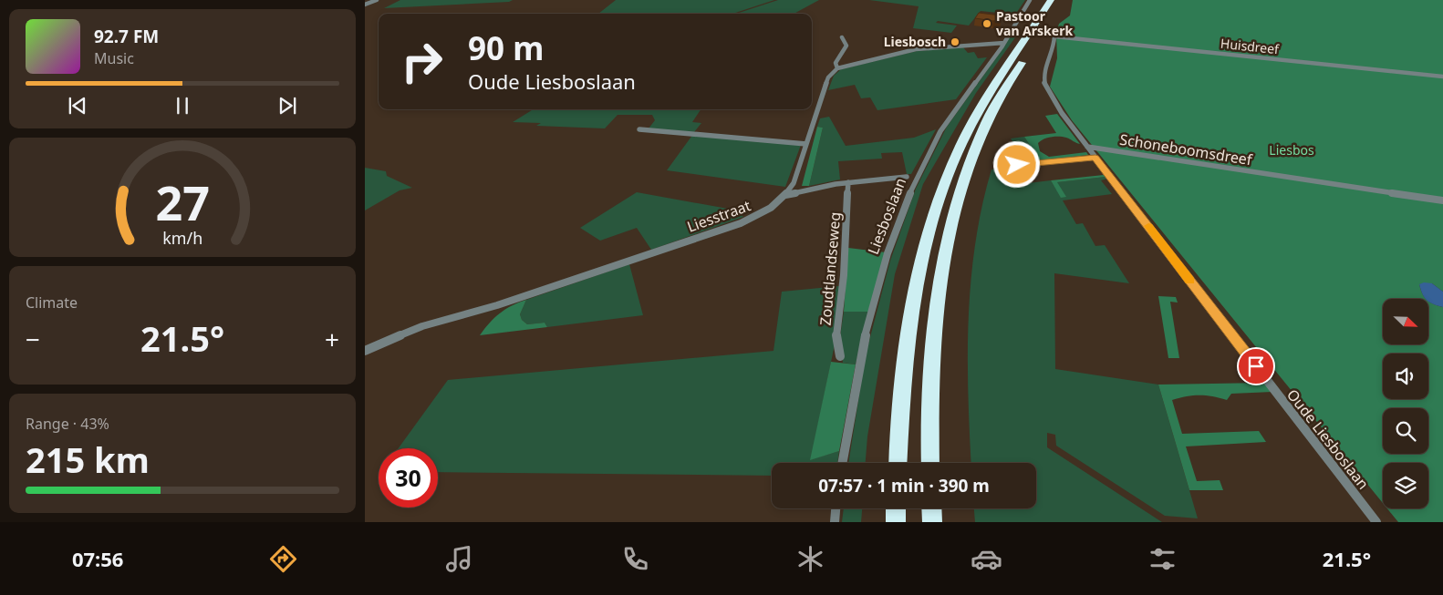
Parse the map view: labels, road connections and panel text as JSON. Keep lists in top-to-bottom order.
{
  "streets": {
    "street": [
      "Huisdreef",
      "Schoneboomsdreef",
      "Liesstraat",
      "Liesboslaan",
      "Zoudtlandseweg",
      "Oude Liesboslaan"
    ]
  },
  "crossings": [
    ["Huisdreef", "Oude Liesboslaan"],
    ["Schoneboomsdreef", "Oude Liesboslaan"]
  ],
  "parks": ["Liesbos"],
  "places": ["Pastoor van Arskerk", "Liesbosch"],
  "north": "bottom right",
  "page": {
    "turn": ["90 m", "Oude Liesboslaan"],
    "song": ["92.7 FM", "Music"],
    "tile": [
      "Climate",
      ["Range · 43%", "215 km"]
    ],
    "heat": ["−", "21.5°", "+"],
    "limit": "30",
    "trip": "07:57 · 1 min · 390 m",
    "tabs": ["07:56", "21.5°"],
    "gauge": ["27", "km/h"]
  }
}
